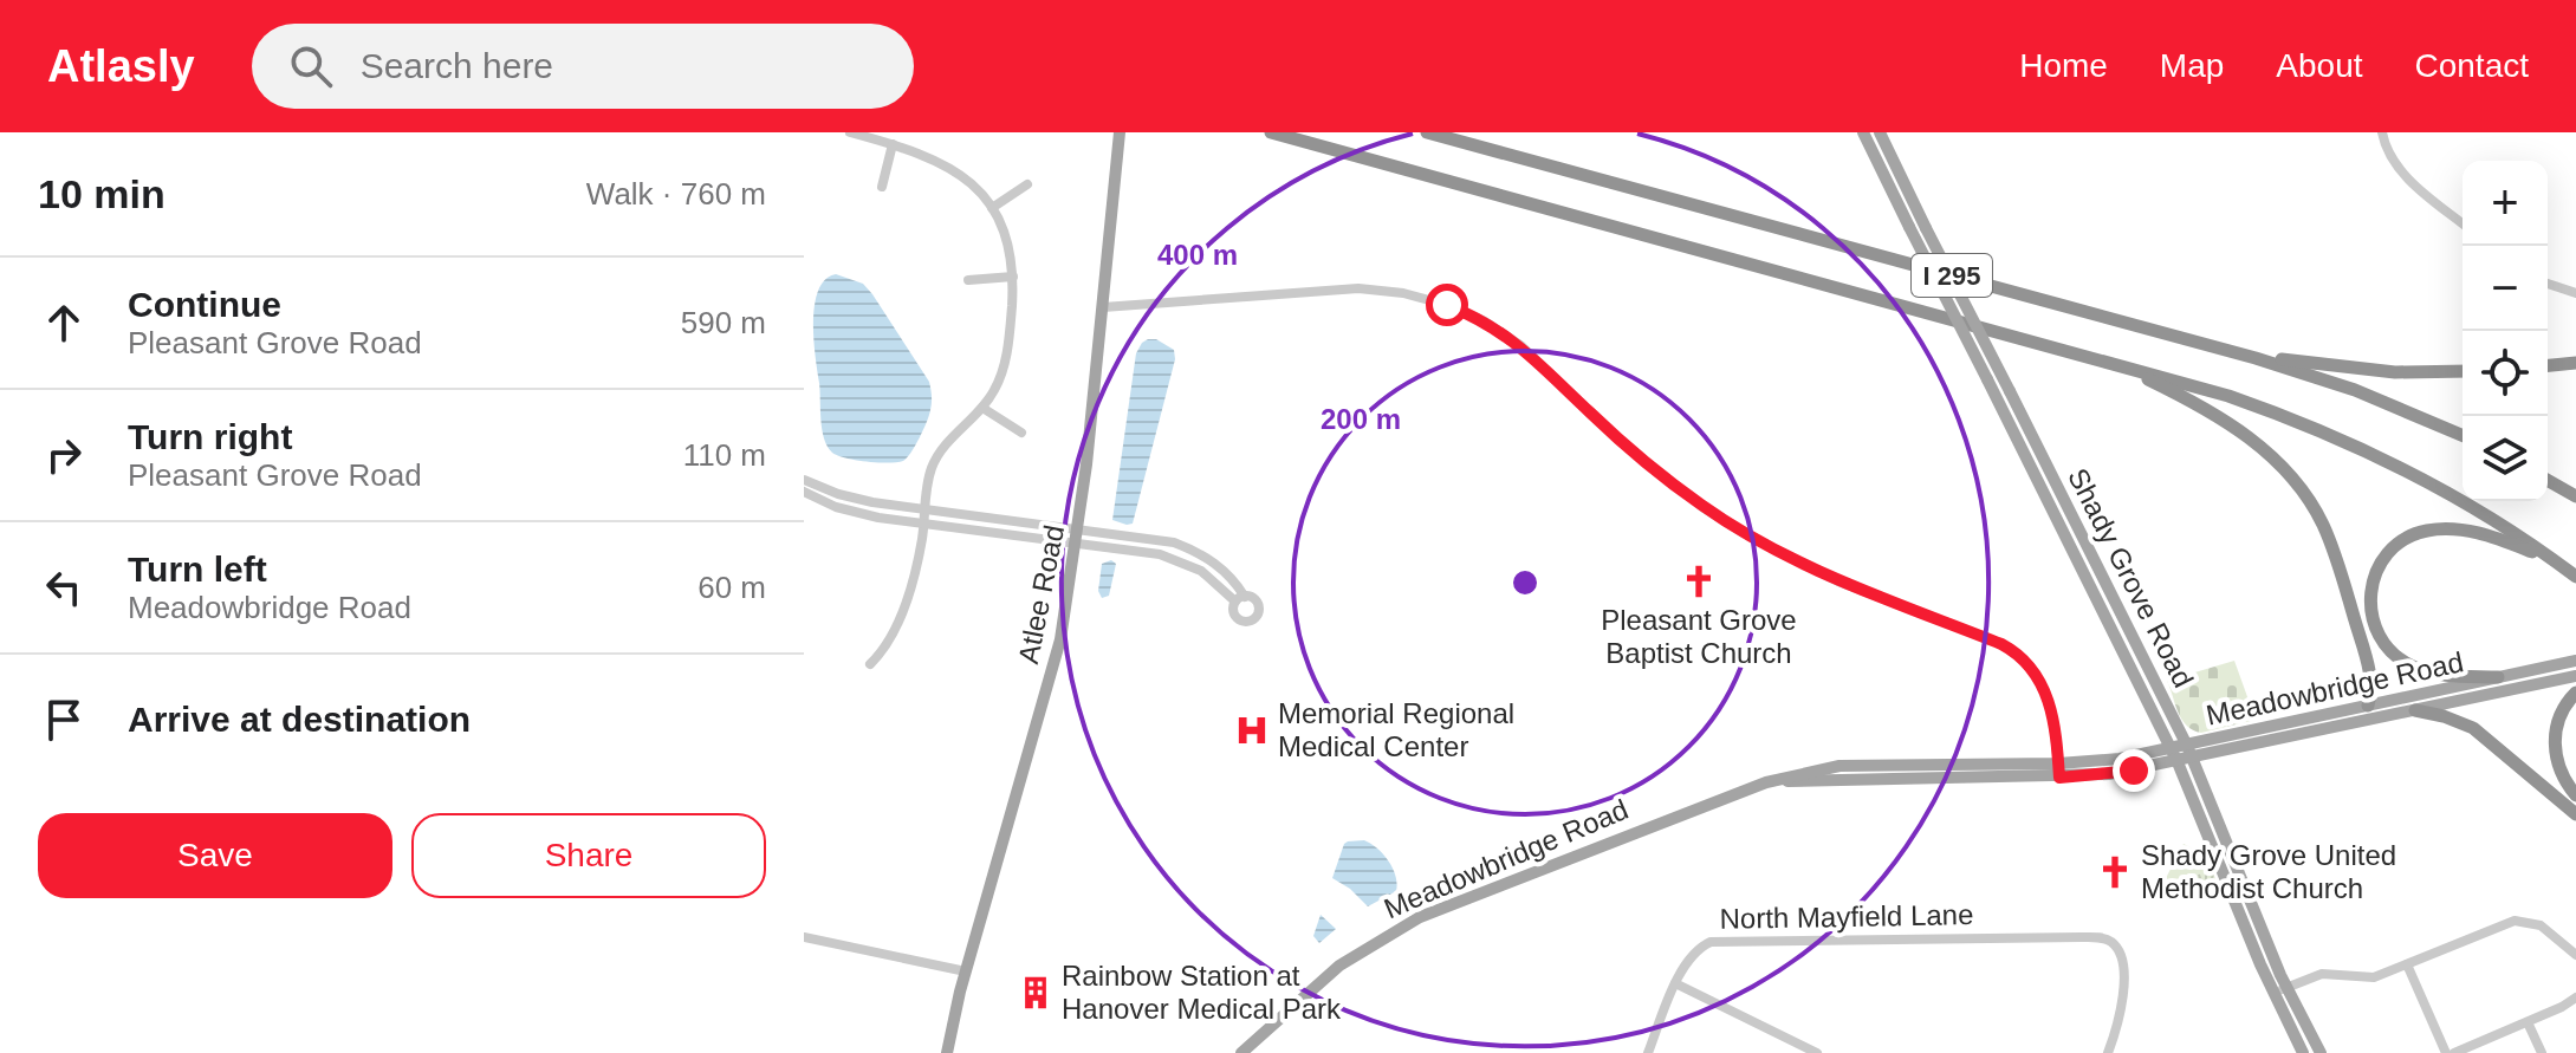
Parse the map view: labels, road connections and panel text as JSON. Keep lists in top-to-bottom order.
{
  "streets": {
    "highway": ["I 295"],
    "main road": ["Shady Grove Road", "Atlee Road", "Meadowbridge Road"],
    "street": ["North Mayfield Lane"]
  },
  "crossings": [
    ["Shady Grove Road", "Meadowbridge Road"]
  ],
  "places": {
    "church": ["Pleasant Grove Baptist Church", "Shady Grove United Methodist Church"],
    "hospital": ["Memorial Regional Medical Center"],
    "building": ["Rainbow Station at Hanover Medical Park"]
  },
  "page": {
    "header": "Atlasly",
    "search": "Search here",
    "nav": [
      "Home",
      "Map",
      "About",
      "Contact"
    ],
    "heading": ["10 min", "Walk · 760 m"],
    "map_buttons": ["+", "−"],
    "list": [
      ["Continue", "Pleasant Grove Road", "590 m"],
      ["Turn right", "Pleasant Grove Road", "110 m"],
      ["Turn left", "Meadowbridge Road", "60 m"],
      "Arrive at destination"
    ],
    "buttons": ["Save", "Share"]
  },
  "rings": ["400 m", "200 m"]
}
